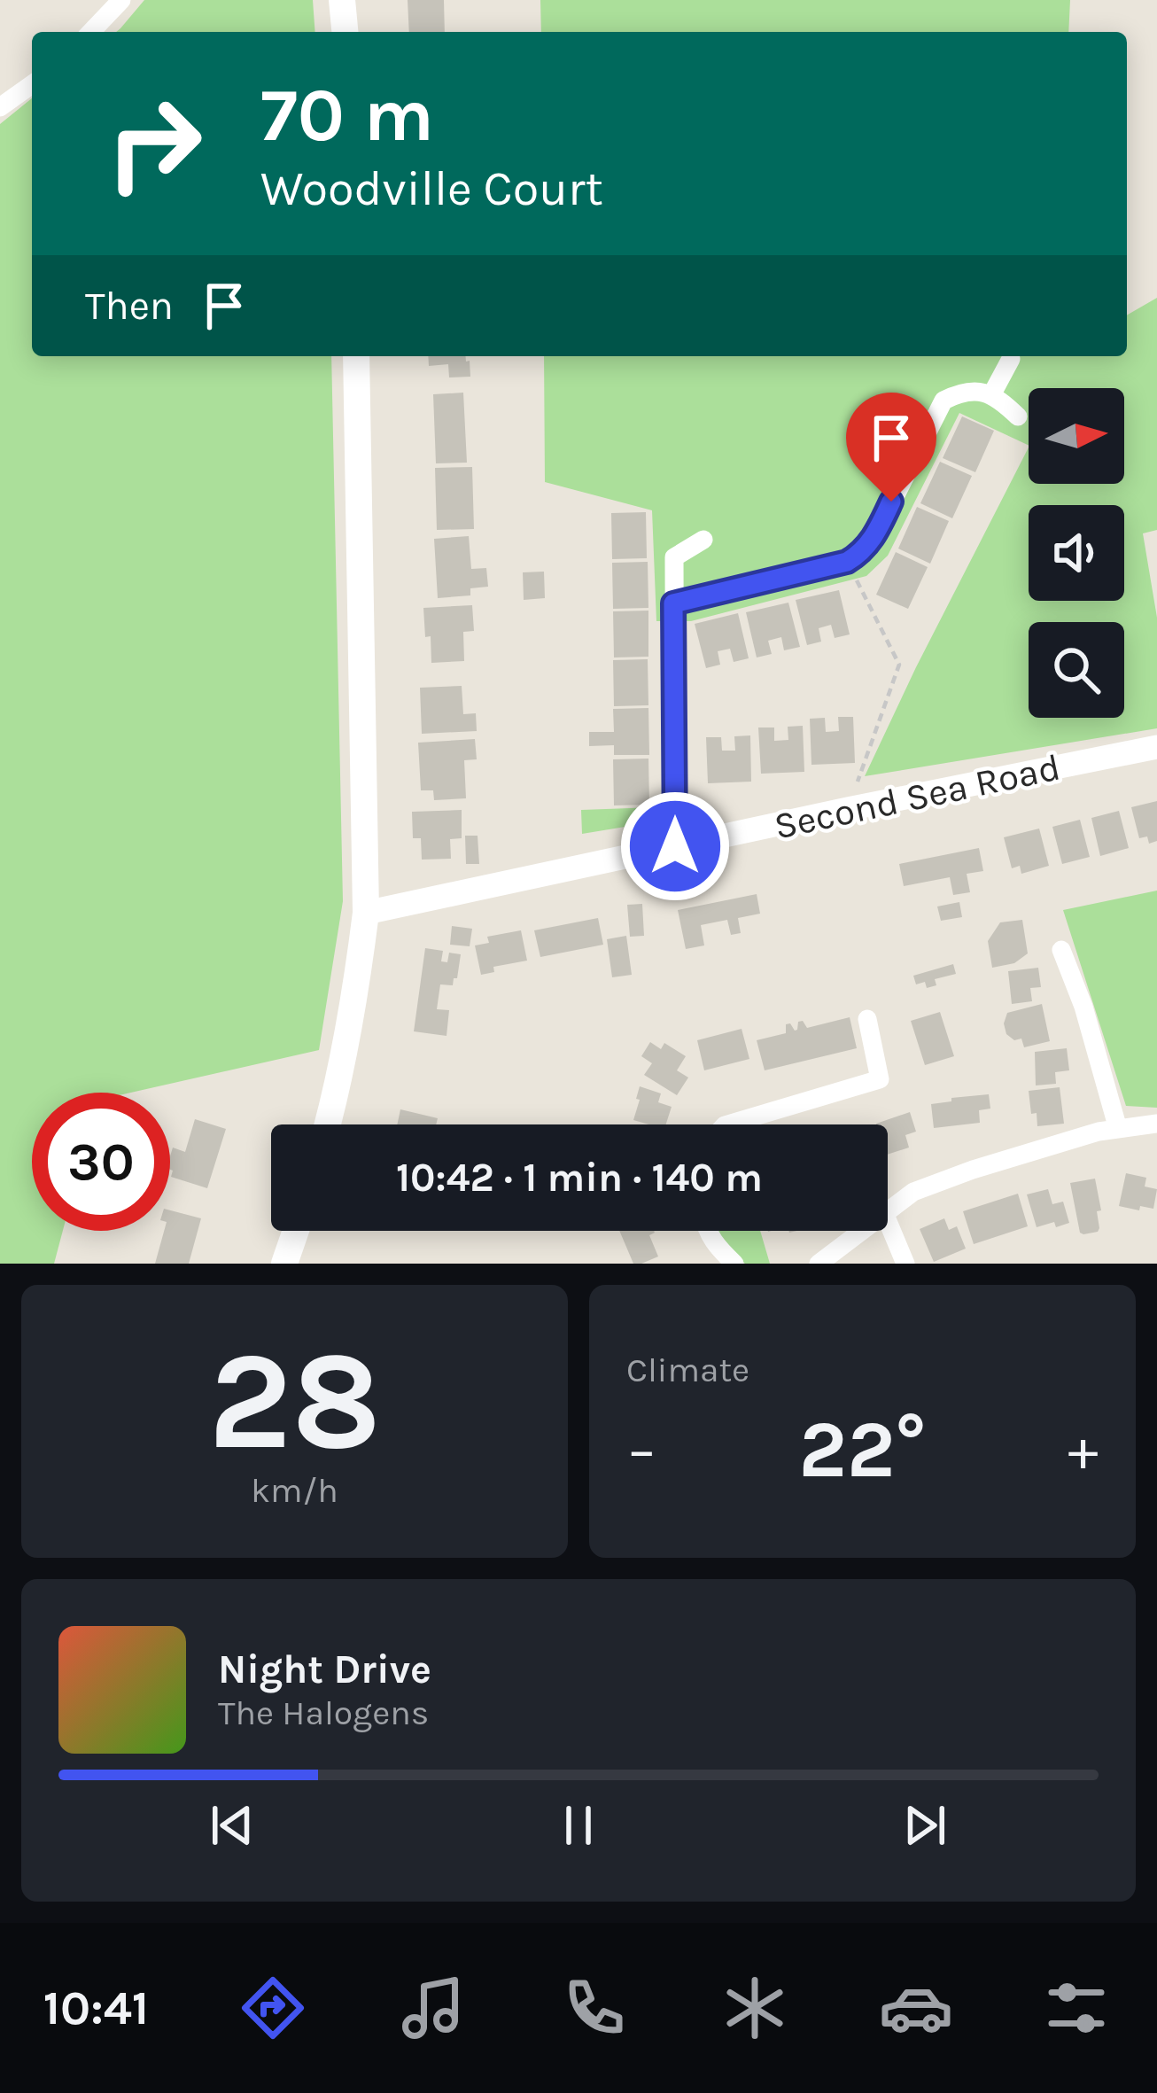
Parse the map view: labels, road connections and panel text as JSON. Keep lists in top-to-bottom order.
{
  "streets": {
    "street": ["Second Sea Road"]
  },
  "north": "right",
  "page": {
    "turn": ["70 m", "Woodville Court"],
    "then": "Then",
    "limit": "30",
    "trip": "10:42 · 1 min · 140 m",
    "tile": [
      ["28", "km/h"],
      "Climate"
    ],
    "heat": ["−", "22°", "+"],
    "song": ["Night Drive", "The Halogens"],
    "tabs": "10:41"
  }
}
